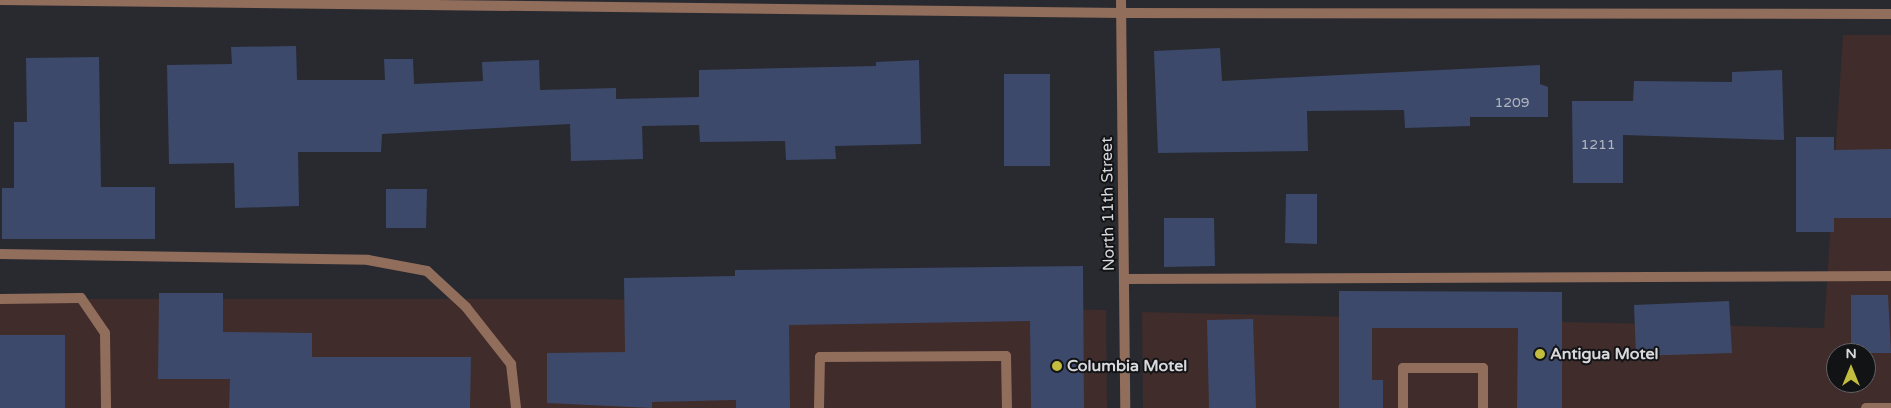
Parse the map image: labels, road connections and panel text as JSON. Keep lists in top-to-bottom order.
{
  "streets": {
    "street": ["North 11th Street"]
  },
  "places": ["Antigua Motel", "Columbia Motel"],
  "house_numbers": ["1209", "1211"],
  "north": "top"
}
